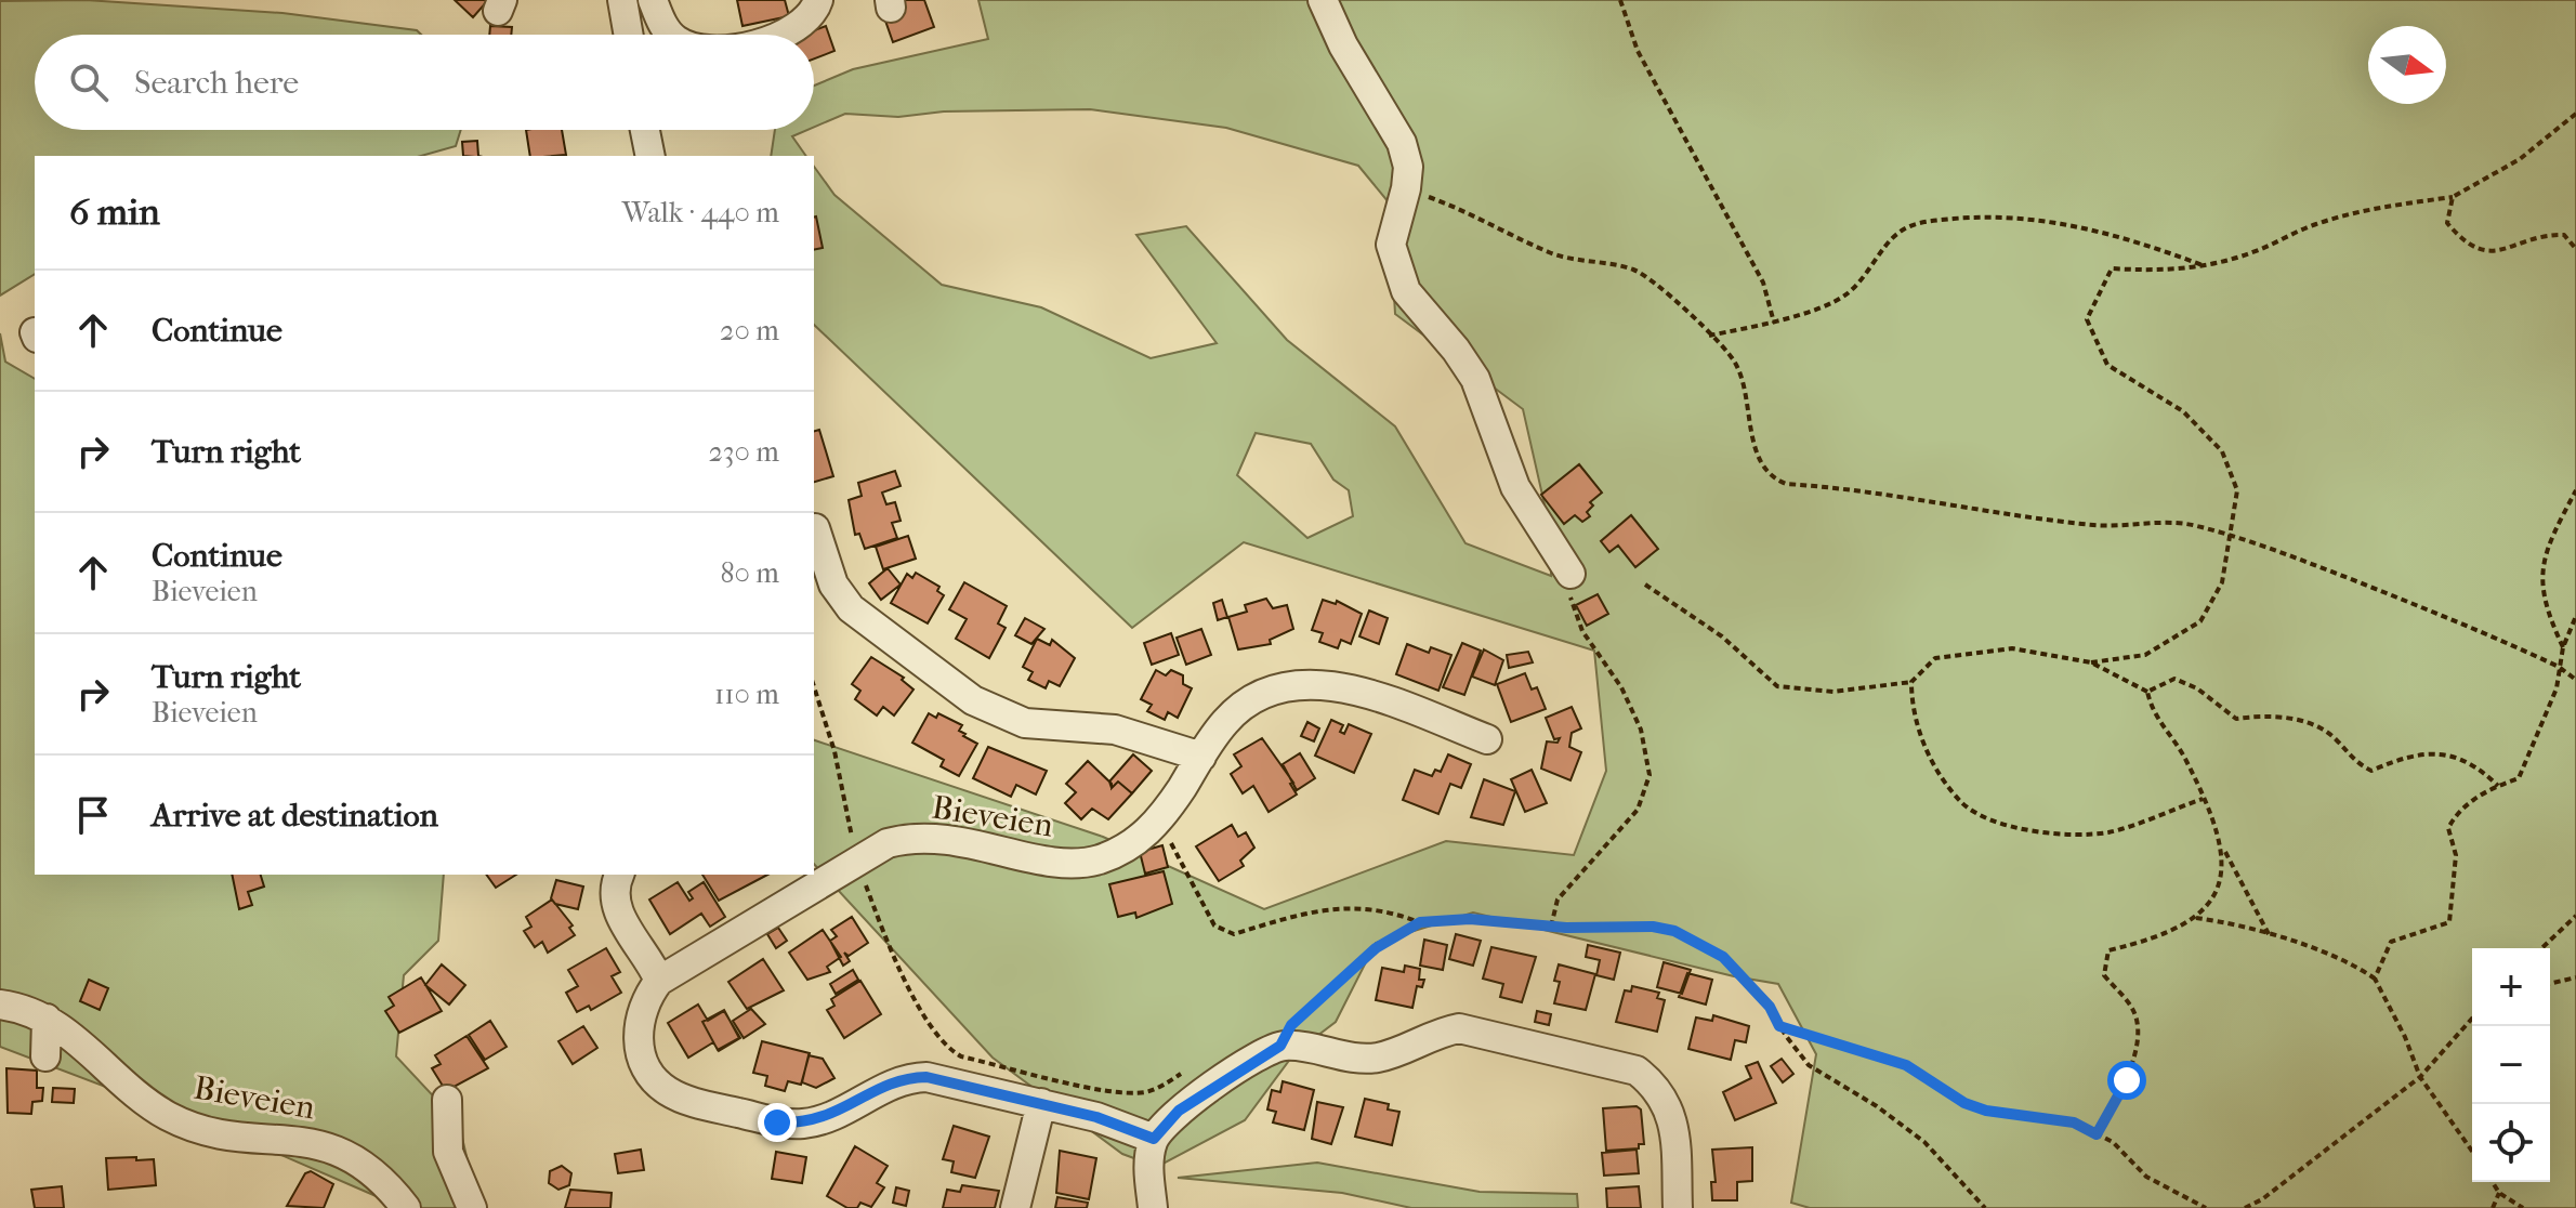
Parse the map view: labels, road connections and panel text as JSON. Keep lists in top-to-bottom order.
{
  "streets": {
    "street": ["Bieveien"]
  },
  "north": "right",
  "page": {
    "search": "Search here",
    "heading": ["6 min", "Walk · 440 m"],
    "list": [
      ["Continue", "20 m"],
      ["Turn right", "230 m"],
      ["Continue", "Bieveien", "80 m"],
      ["Turn right", "Bieveien", "110 m"],
      "Arrive at destination"
    ],
    "map_buttons": ["+", "−"]
  }
}
